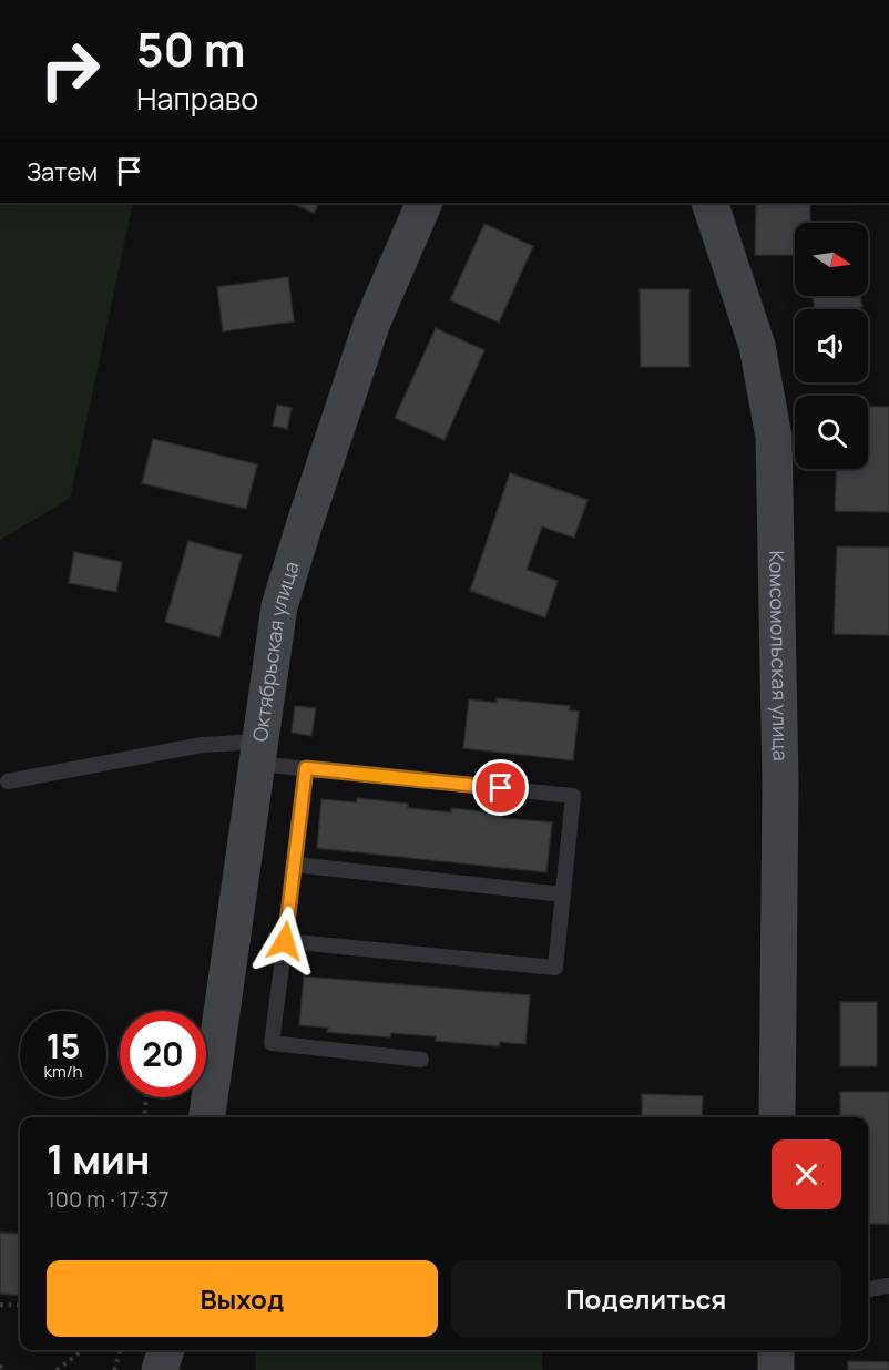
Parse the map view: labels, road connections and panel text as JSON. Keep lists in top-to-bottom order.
{
  "streets": {
    "main road": ["Октябрьская улица", "Комсомольская улица"]
  },
  "north": "right",
  "page": {
    "turn": ["50 m", "Направо"],
    "then": "Затем",
    "speed": "15 km/h",
    "limit": "20",
    "heading": ["1 мин", "100 m · 17:37"],
    "buttons": ["Выход", "Поделиться"]
  }
}
